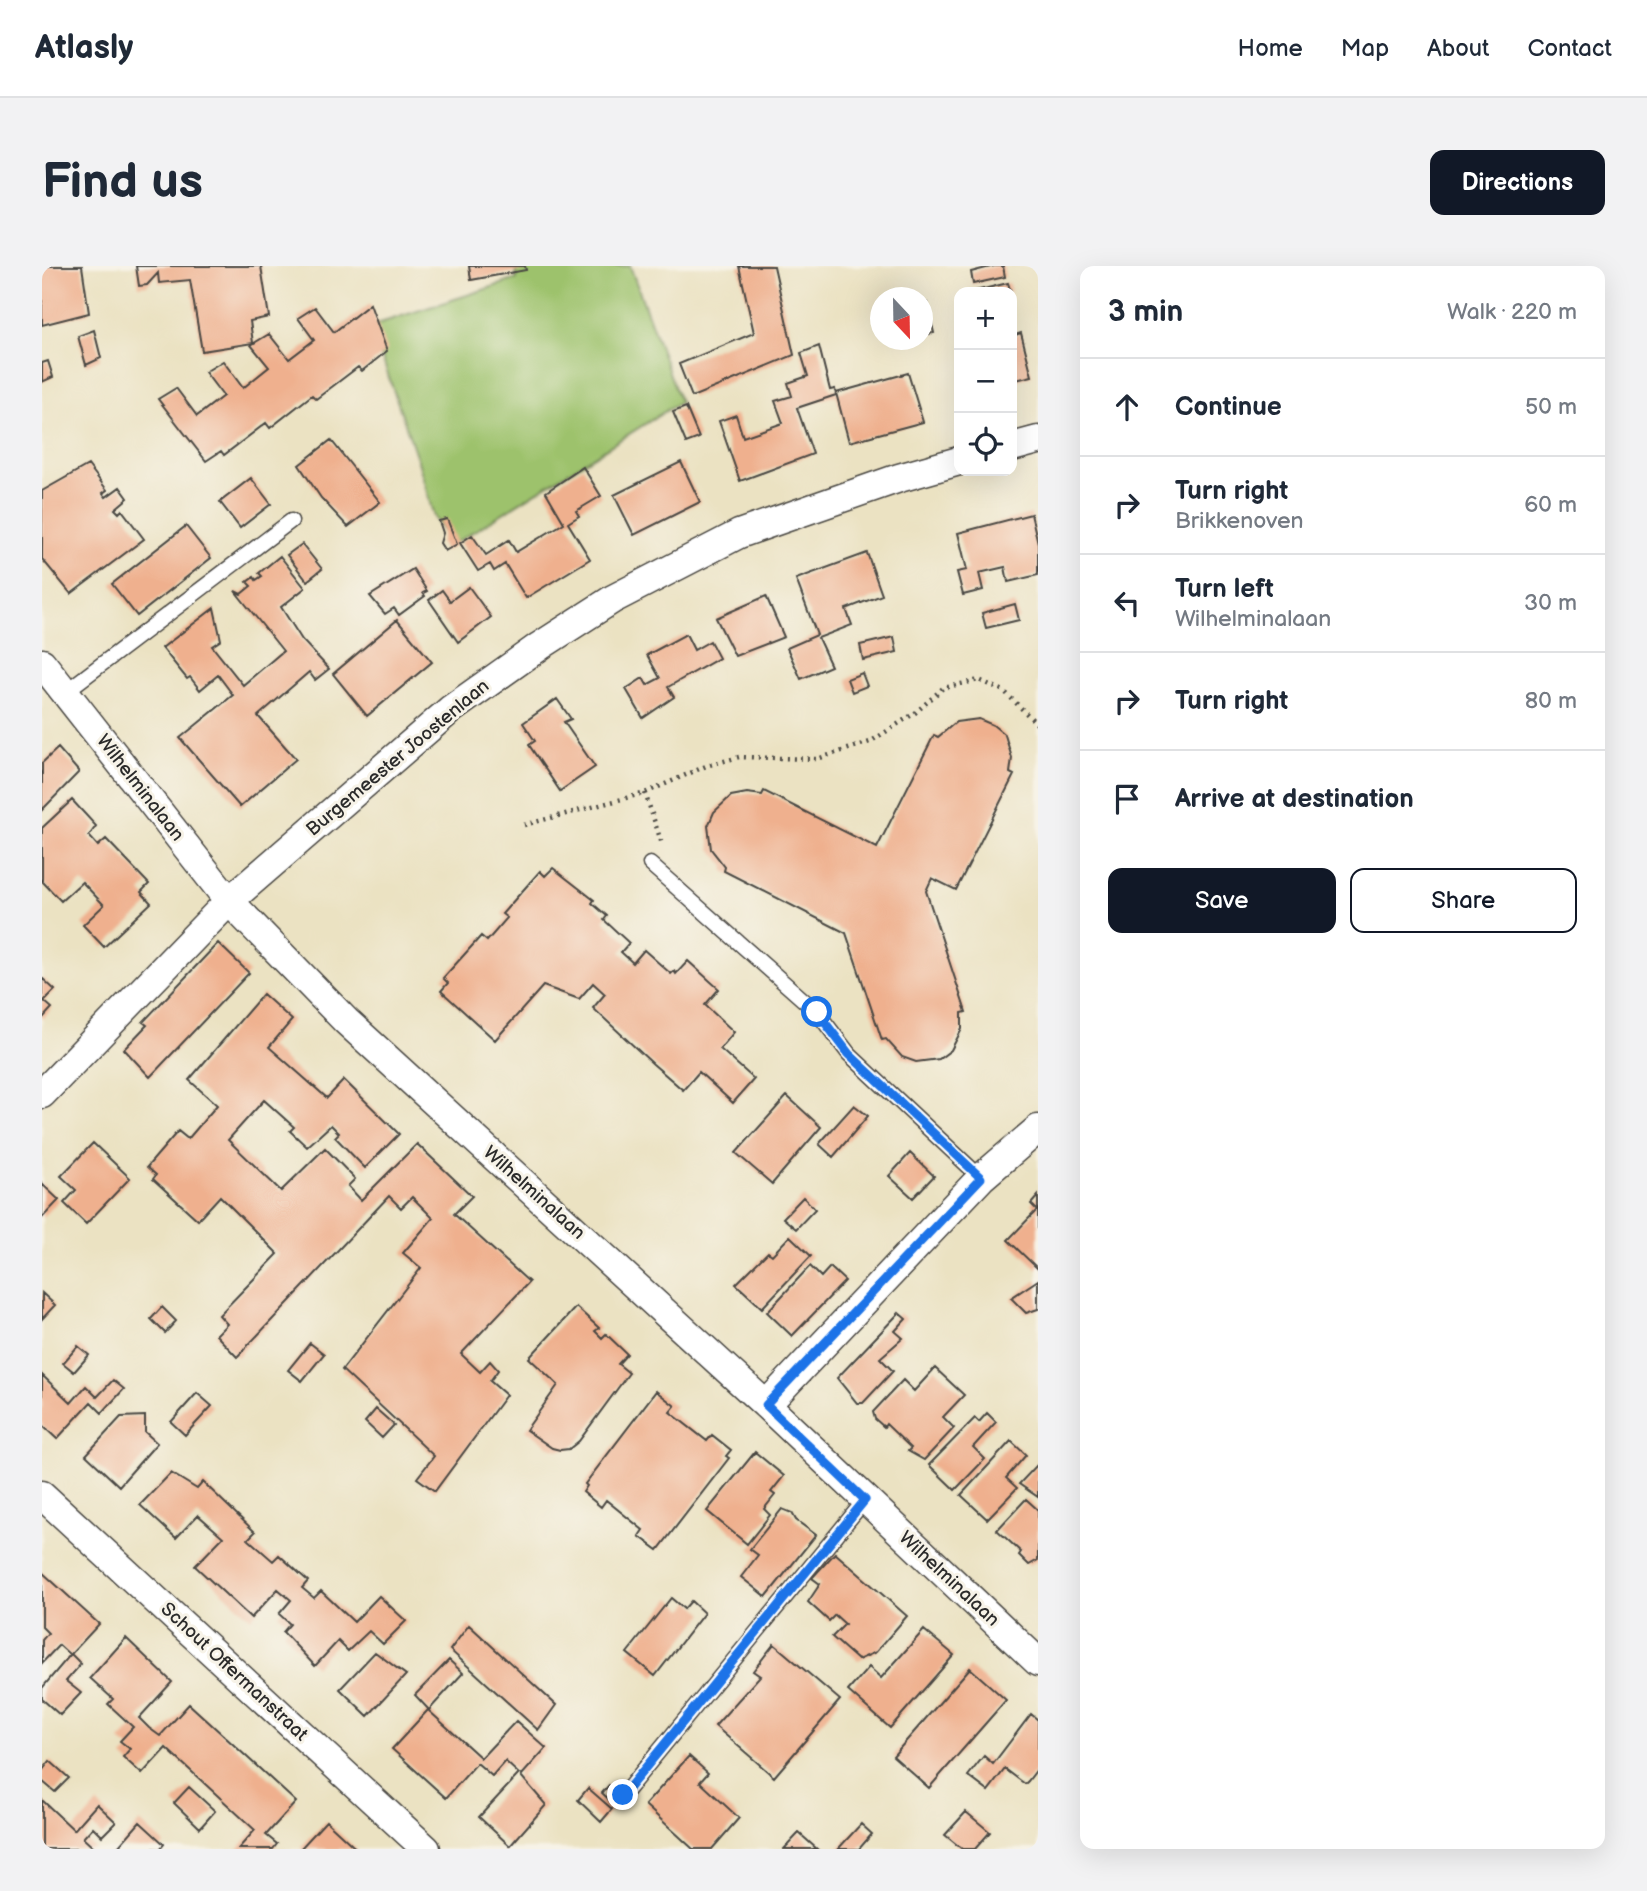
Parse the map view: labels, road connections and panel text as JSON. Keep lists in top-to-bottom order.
{
  "streets": {
    "street": ["Burgemeester Joostenlaan", "Wilhelminalaan", "Schout Offermanstraat"]
  },
  "crossings": [
    ["Burgemeester Joostenlaan", "Wilhelminalaan"]
  ],
  "north": "bottom",
  "page": {
    "header": "Atlasly",
    "nav": [
      "Home",
      "Map",
      "About",
      "Contact"
    ],
    "buttons": [
      "Directions",
      ["Save", "Share"]
    ],
    "title": "Find us",
    "heading": ["3 min", "Walk · 220 m"],
    "map_buttons": ["+", "−"],
    "list": [
      ["Continue", "50 m"],
      ["Turn right", "Brikkenoven", "60 m"],
      ["Turn left", "Wilhelminalaan", "30 m"],
      ["Turn right", "80 m"],
      "Arrive at destination"
    ]
  }
}
